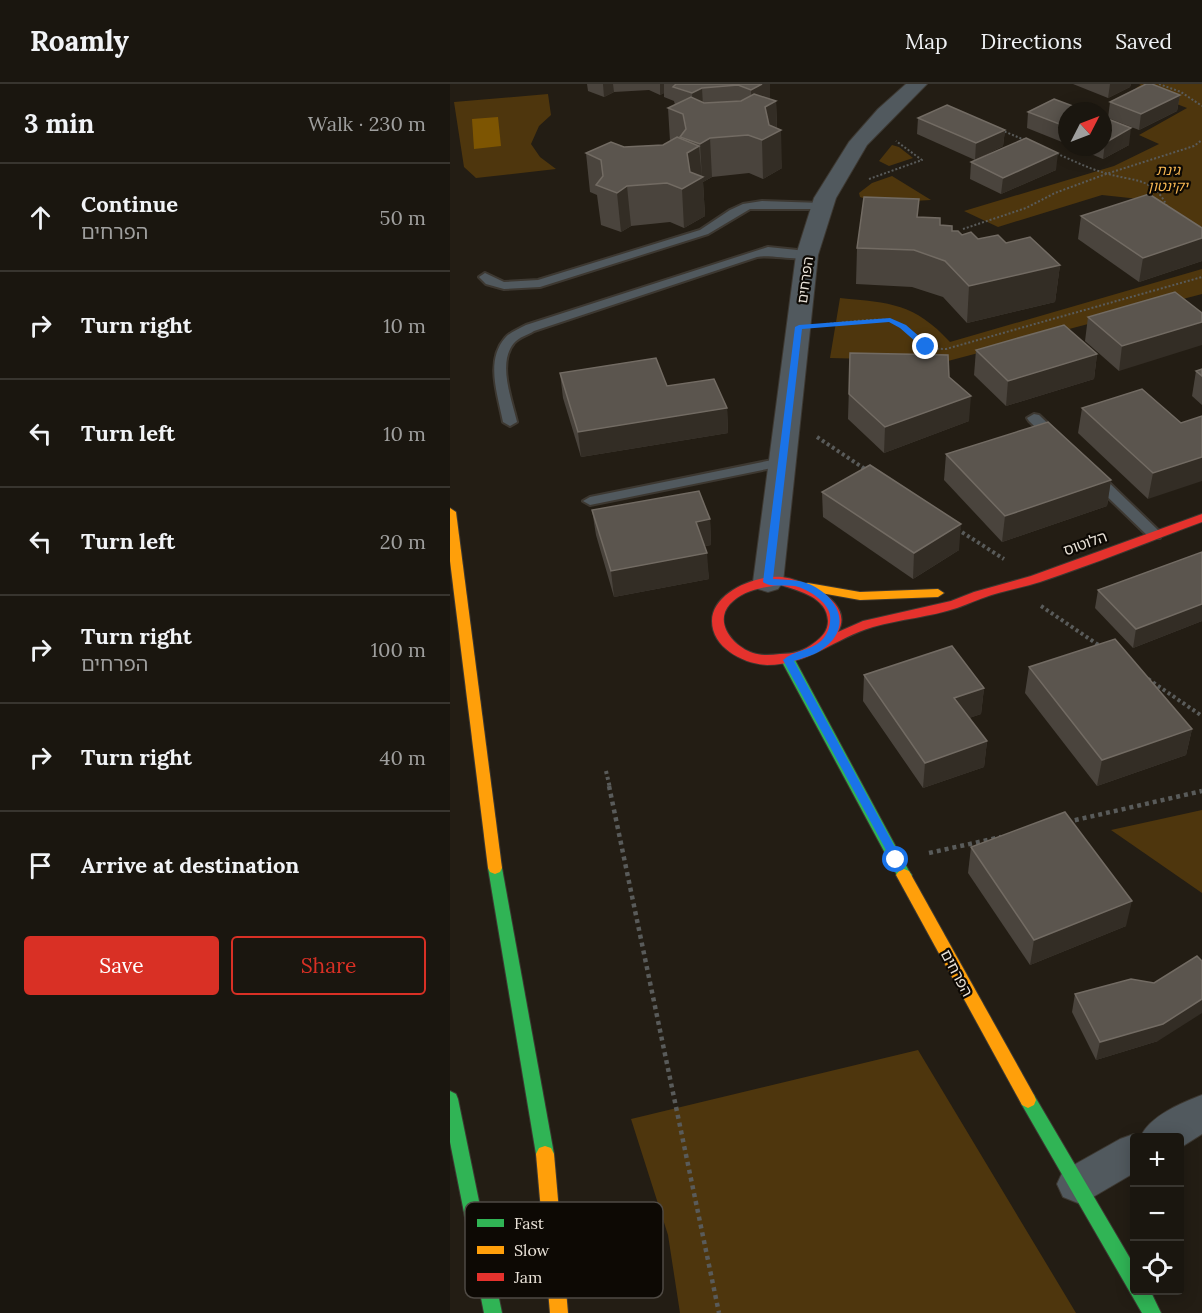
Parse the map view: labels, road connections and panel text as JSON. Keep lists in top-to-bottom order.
{
  "streets": {
    "main road": ["הפרחים", "הלוטוס"]
  },
  "crossings": [
    ["הפרחים", "הלוטוס"]
  ],
  "parks": ["גינת יקינטון"],
  "legend": ["Fast", "Slow", "Jam"],
  "north": "top right",
  "page": {
    "header": "Roamly",
    "nav": ["Map", "Directions", "Saved"],
    "heading": ["3 min", "Walk · 230 m"],
    "list": [
      ["Continue", "הפרחים", "50 m"],
      ["Turn right", "10 m"],
      ["Turn left", "10 m"],
      ["Turn left", "20 m"],
      ["Turn right", "הפרחים", "100 m"],
      ["Turn right", "40 m"],
      "Arrive at destination"
    ],
    "buttons": ["Save", "Share"],
    "map_buttons": ["+", "−"]
  }
}
